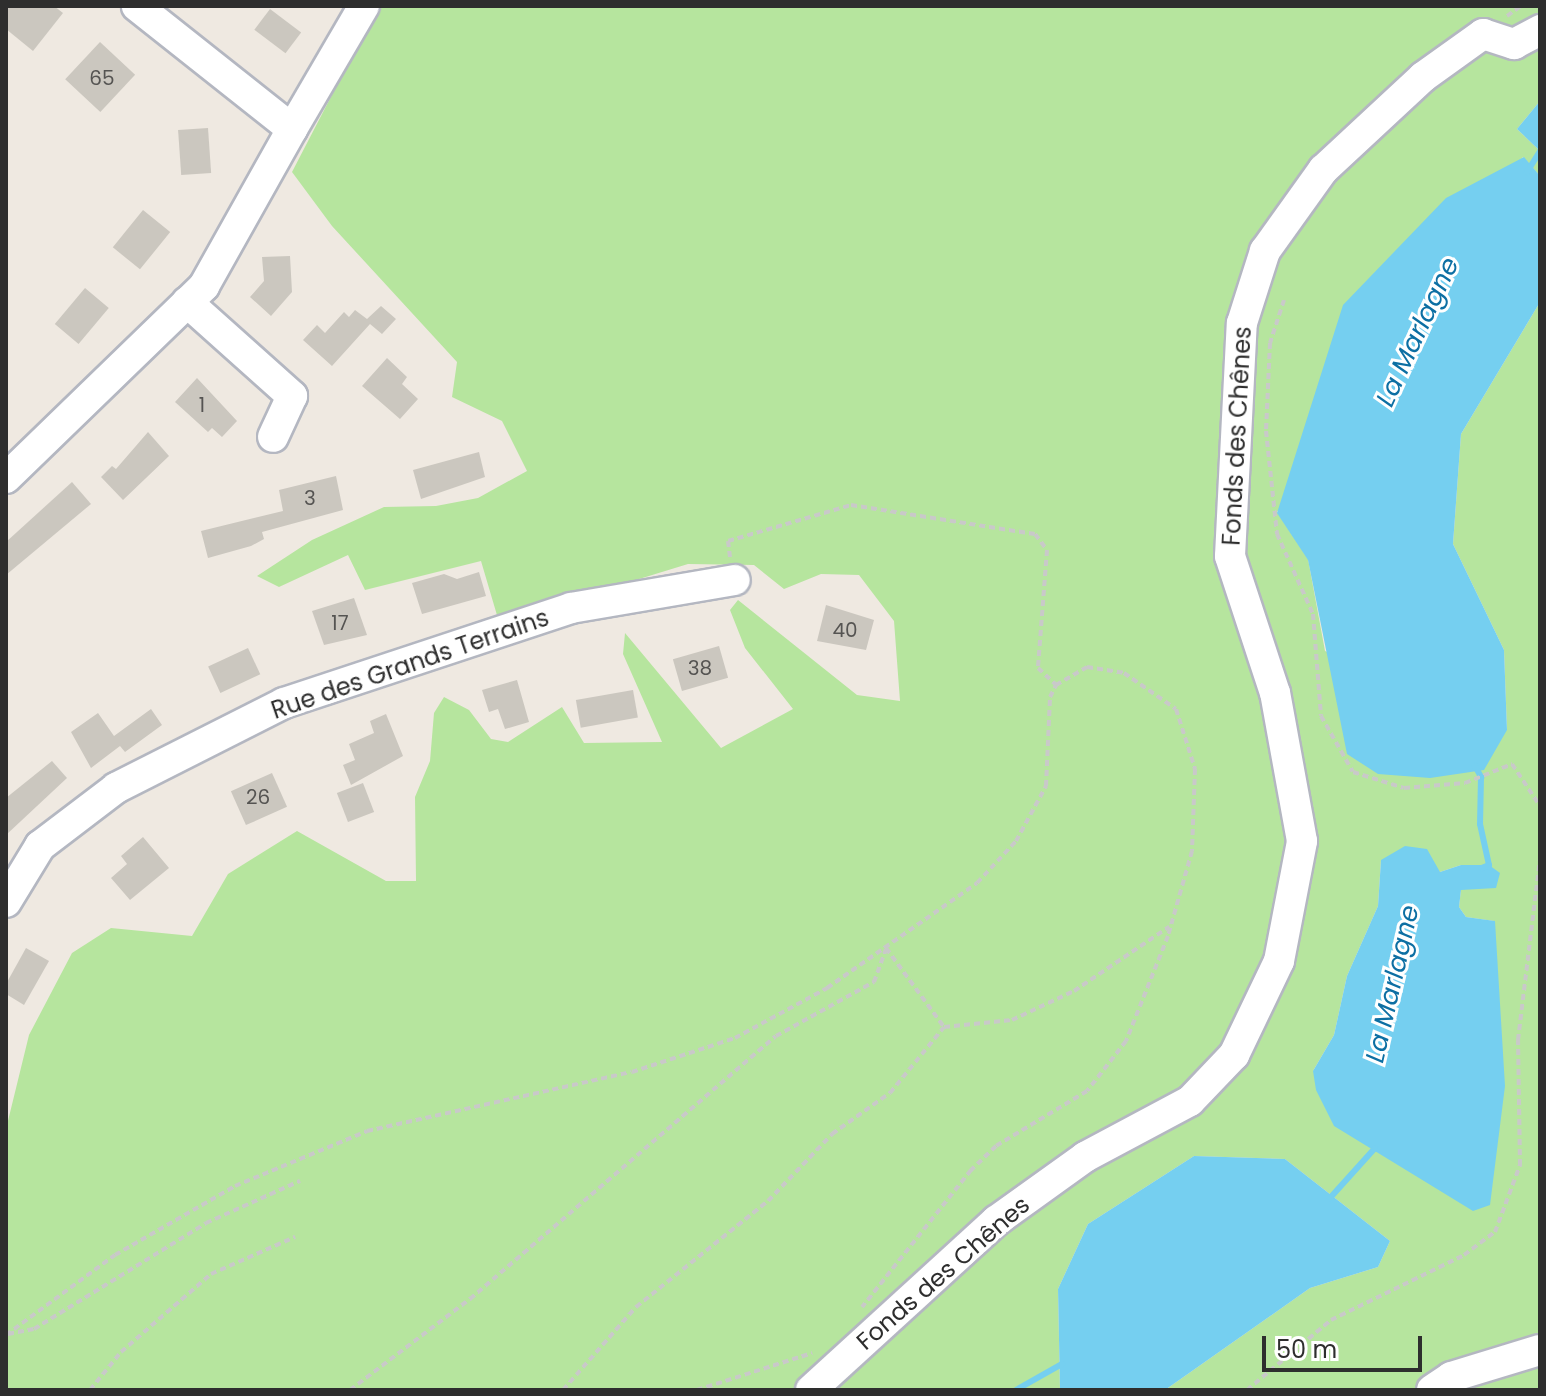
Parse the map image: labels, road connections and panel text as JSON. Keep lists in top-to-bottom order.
{
  "streets": {
    "street": ["Fonds des Chênes", "Rue des Grands Terrains"]
  },
  "water": ["La Marlagne"],
  "house_numbers": [
    "65",
    "1",
    "3",
    "17",
    "40",
    "38",
    "26"
  ],
  "scale_bar": "50 m"
}
